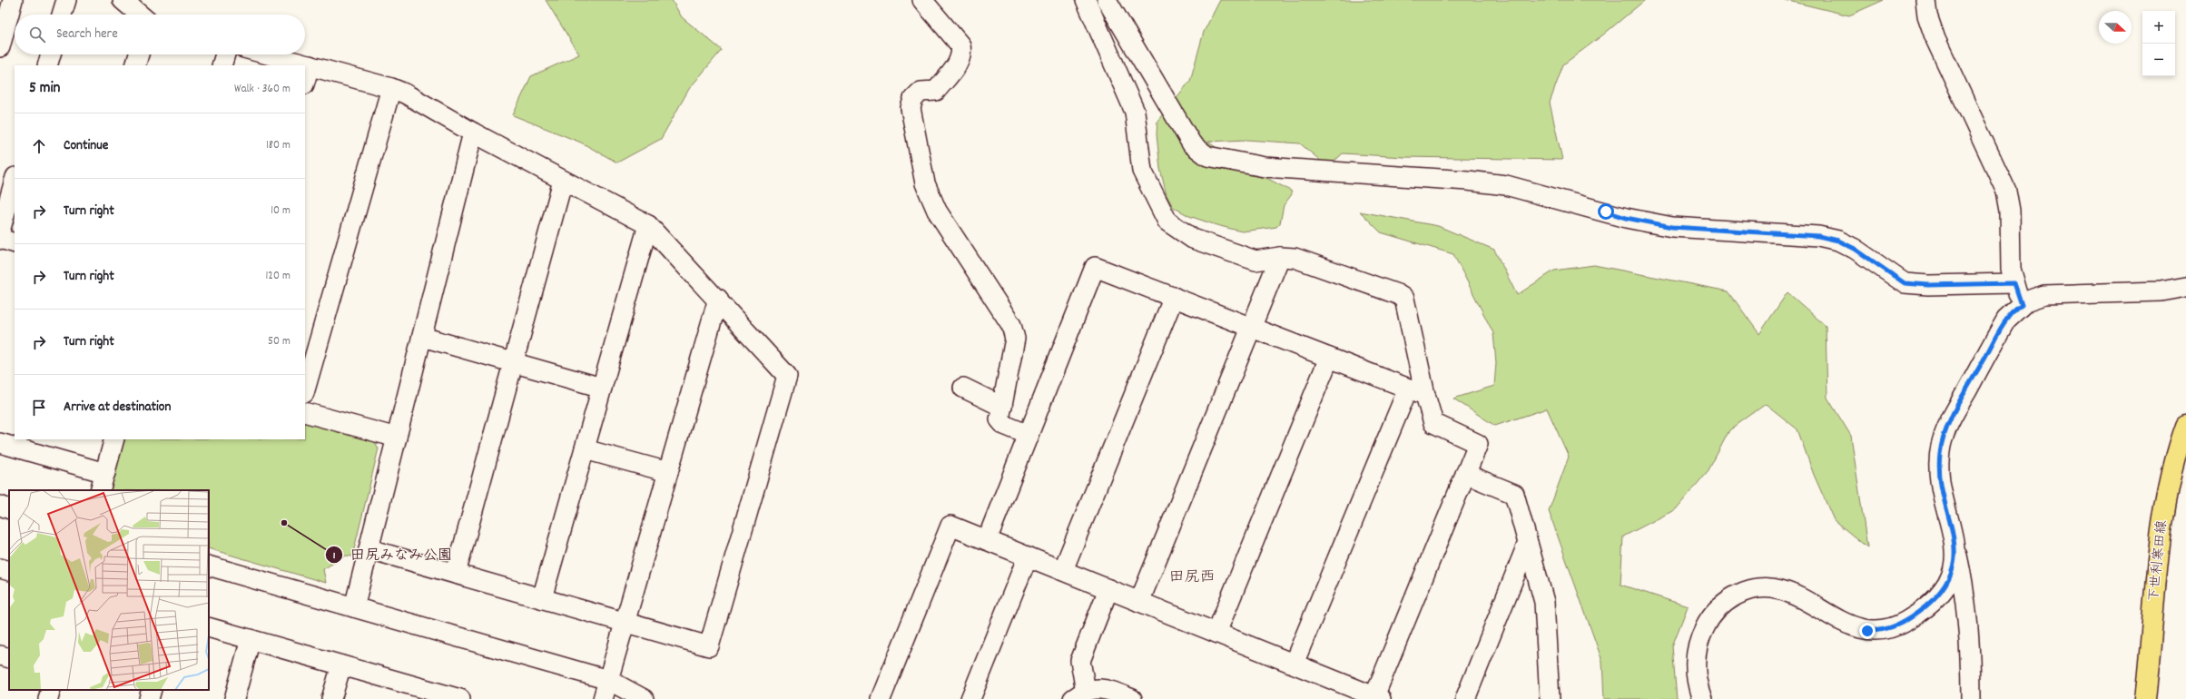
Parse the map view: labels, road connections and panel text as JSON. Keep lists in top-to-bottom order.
{
  "streets": {
    "main road": ["下世利寒田線"]
  },
  "districts": ["田尻西"],
  "places": ["田尻みなみ公園"],
  "north": "right",
  "page": {
    "map_buttons": ["+", "−"],
    "search": "Search here",
    "heading": ["5 min", "Walk · 360 m"],
    "list": [
      ["Continue", "180 m"],
      ["Turn right", "10 m"],
      ["Turn right", "120 m"],
      ["Turn right", "50 m"],
      "Arrive at destination"
    ]
  }
}
